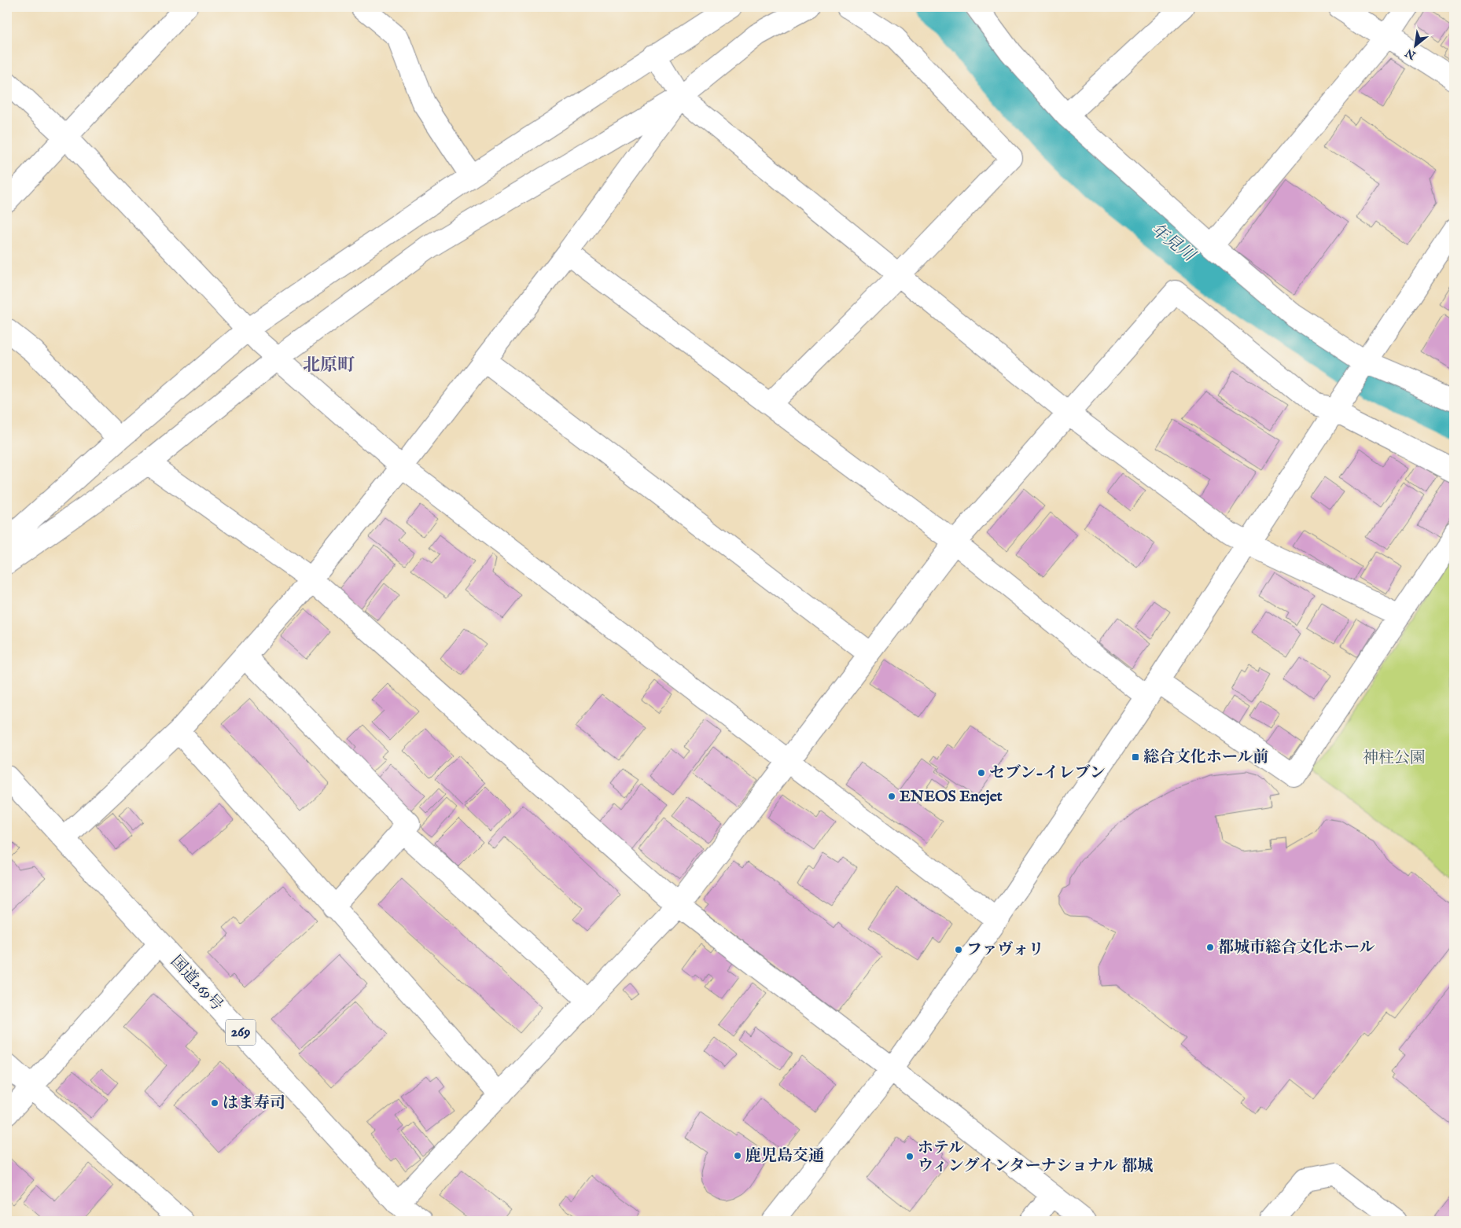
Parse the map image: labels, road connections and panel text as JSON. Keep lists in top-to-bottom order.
{
  "streets": {
    "main road": ["国道269号", "269"]
  },
  "districts": ["北原町"],
  "water": ["年見川"],
  "parks": ["神柱公園"],
  "places": {
    "transit": ["総合文化ホール前"],
    "other": [
      "セブン-イレブン",
      "ENEOS Enejet",
      "都城市総合文化ホール",
      "ファヴォリ",
      "はま寿司",
      "鹿児島交通",
      "ホテル ウィングインターナショナル 都城"
    ]
  },
  "north": "bottom left"
}
